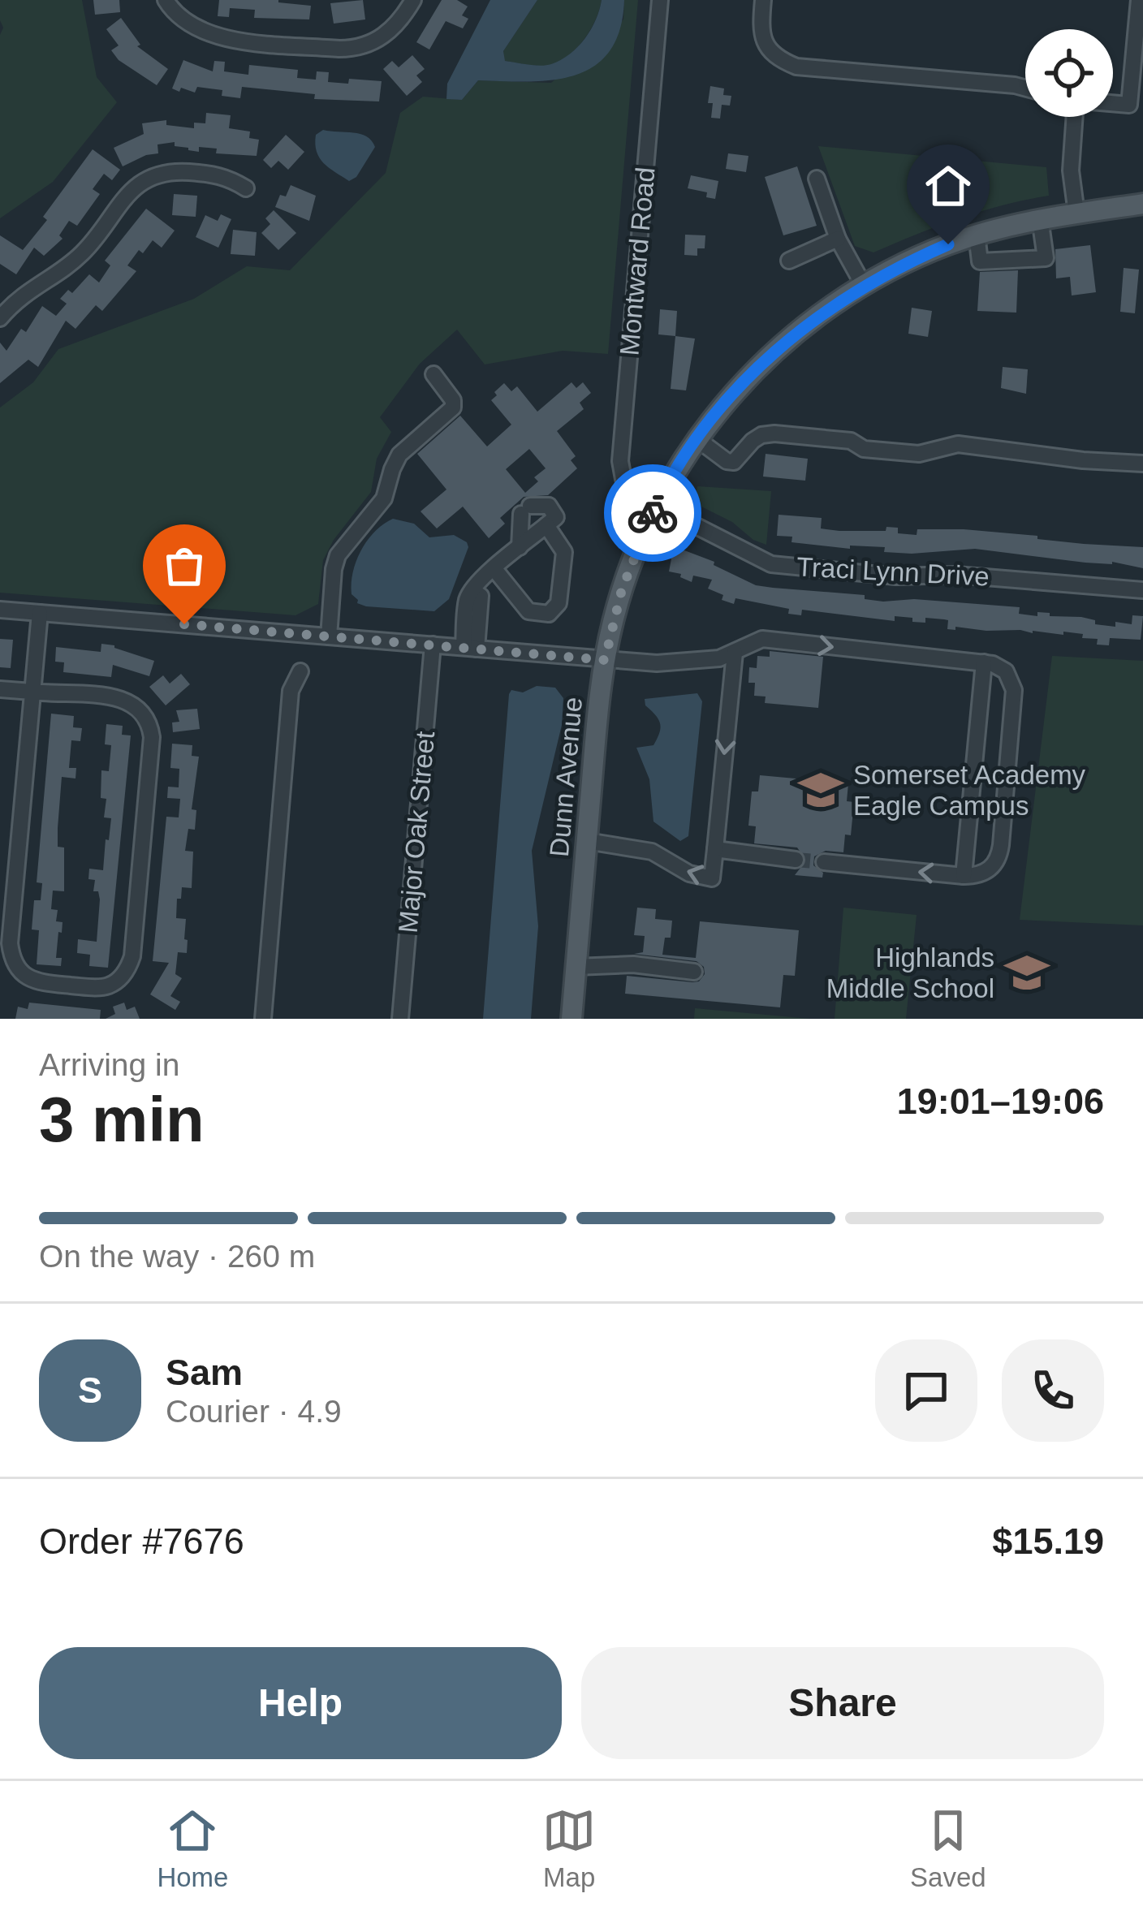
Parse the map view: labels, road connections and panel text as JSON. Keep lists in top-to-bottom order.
{
  "streets": {
    "main road": ["Dunn Avenue"],
    "street": ["Montward Road", "Traci Lynn Drive", "Major Oak Street"]
  },
  "crossings": [
    ["Montward Road", "Traci Lynn Drive"],
    ["Montward Road", "Dunn Avenue"],
    ["Traci Lynn Drive", "Dunn Avenue"]
  ],
  "places": {
    "school or university": ["Somerset Academy Eagle Campus", "Highlands Middle School"]
  },
  "page": {
    "heading": ["3 min", "Arriving in", "19:01–19:06"],
    "panel": [
      "Sam",
      "Courier · 4.9",
      "Order #7676",
      "$15.19"
    ],
    "bar": "On the way · 260 m",
    "round": "S",
    "buttons": ["Help", "Share"],
    "tabs": ["Home", "Map", "Saved"]
  }
}
